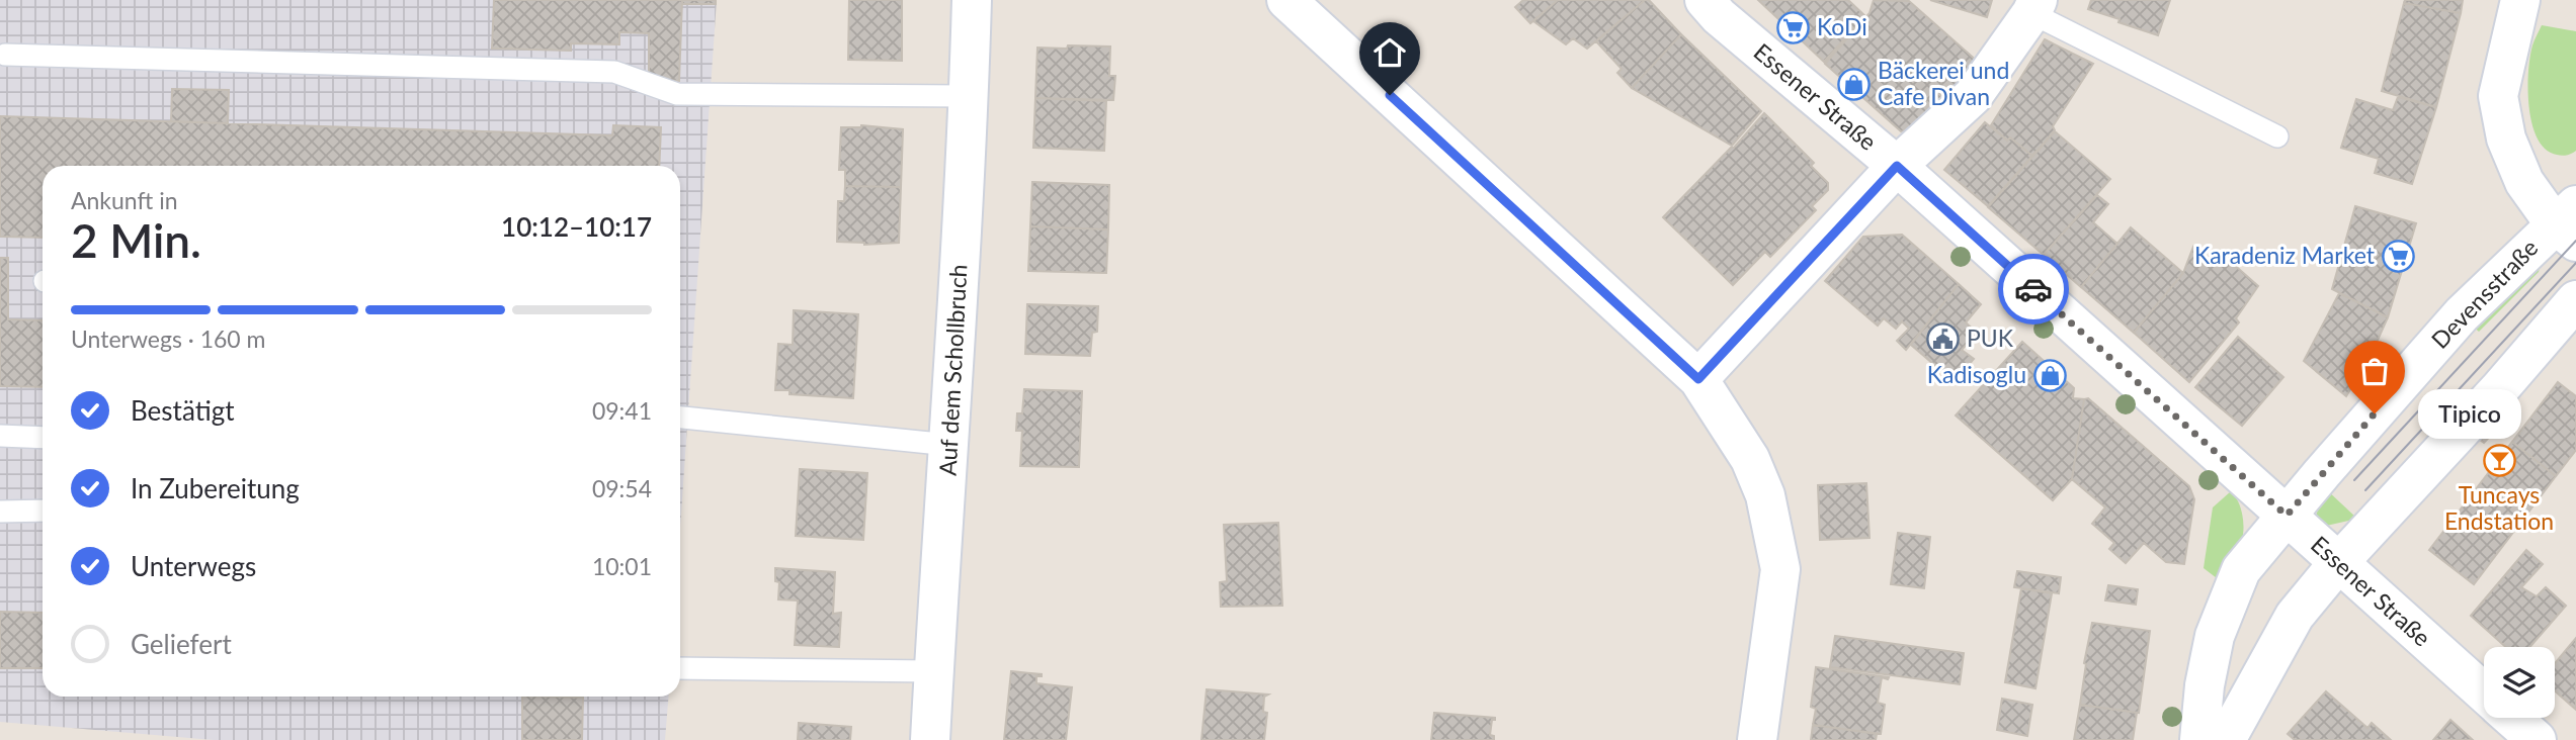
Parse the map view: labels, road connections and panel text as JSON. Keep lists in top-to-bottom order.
{
  "streets": {
    "street": ["Essener Straße", "Devensstraße", "Auf dem Schollbruch"]
  },
  "crossings": [
    ["Essener Straße", "Devensstraße"]
  ],
  "places": {
    "supermarket": ["KoDi", "Karadeniz Market"],
    "shop": ["Bäckerei und Cafe Divan", "Kadisoglu"],
    "public building": ["PUK"],
    "other": ["Tipico"],
    "bar": ["Tuncays Endstation"]
  },
  "page": {
    "heading": ["2 Min.", "Ankunft in", "10:12–10:17"],
    "bar": "Unterwegs · 160 m",
    "list": [
      ["Bestätigt", "09:41"],
      ["In Zubereitung", "09:54"],
      ["Unterwegs", "10:01"],
      "Geliefert"
    ],
    "bubble": "Tipico"
  }
}
